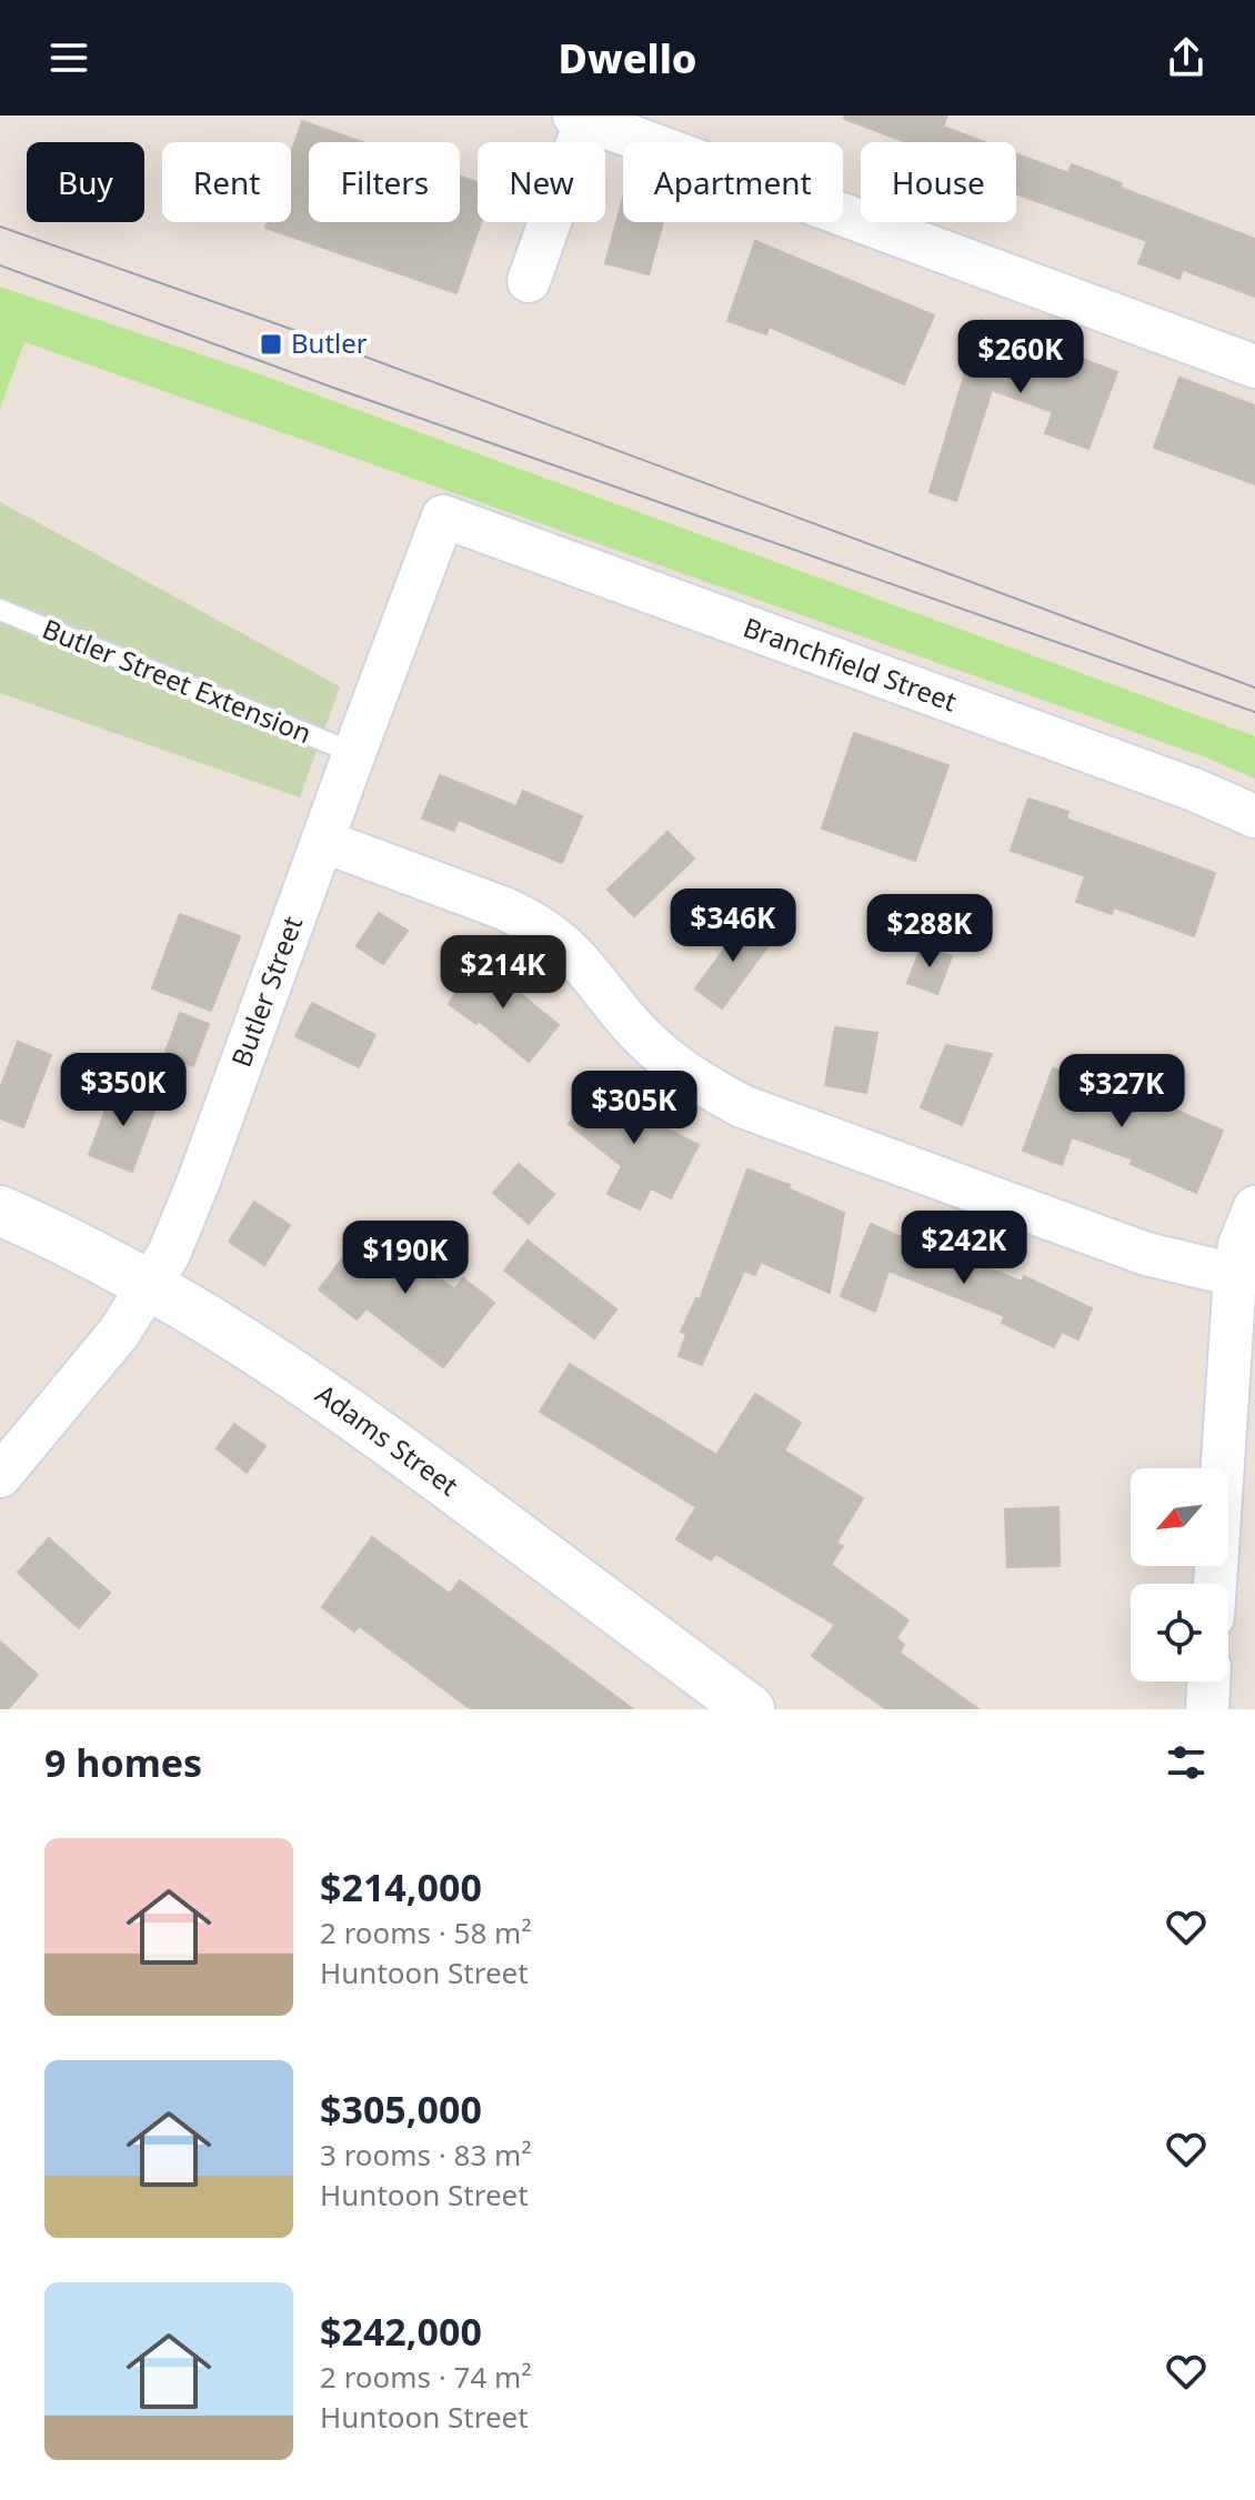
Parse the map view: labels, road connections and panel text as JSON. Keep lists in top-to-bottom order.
{
  "streets": {
    "main road": ["Adams Street"],
    "street": ["Branchfield Street", "Butler Street"],
    "lane": ["Butler Street Extension"]
  },
  "crossings": [
    ["Branchfield Street", "Butler Street"],
    ["Butler Street Extension", "Butler Street"],
    ["Butler Street", "Adams Street"]
  ],
  "places": {
    "transit": ["Butler"]
  },
  "north": "bottom left",
  "page": {
    "header": "Dwello",
    "chip": [
      "Buy",
      "Rent",
      "Filters",
      "New",
      "Apartment",
      "House"
    ],
    "price": [
      "$260K",
      "$346K",
      "$288K",
      "$214K",
      "$350K",
      "$327K",
      "$305K",
      "$242K",
      "$190K"
    ],
    "heading": "9 homes",
    "list": [
      {
        "name": "$214,000",
        "note": "2 rooms · 58 m² · Huntoon Street"
      },
      {
        "name": "$305,000",
        "note": "3 rooms · 83 m² · Huntoon Street"
      },
      {
        "name": "$242,000",
        "note": "2 rooms · 74 m² · Huntoon Street"
      }
    ]
  }
}
